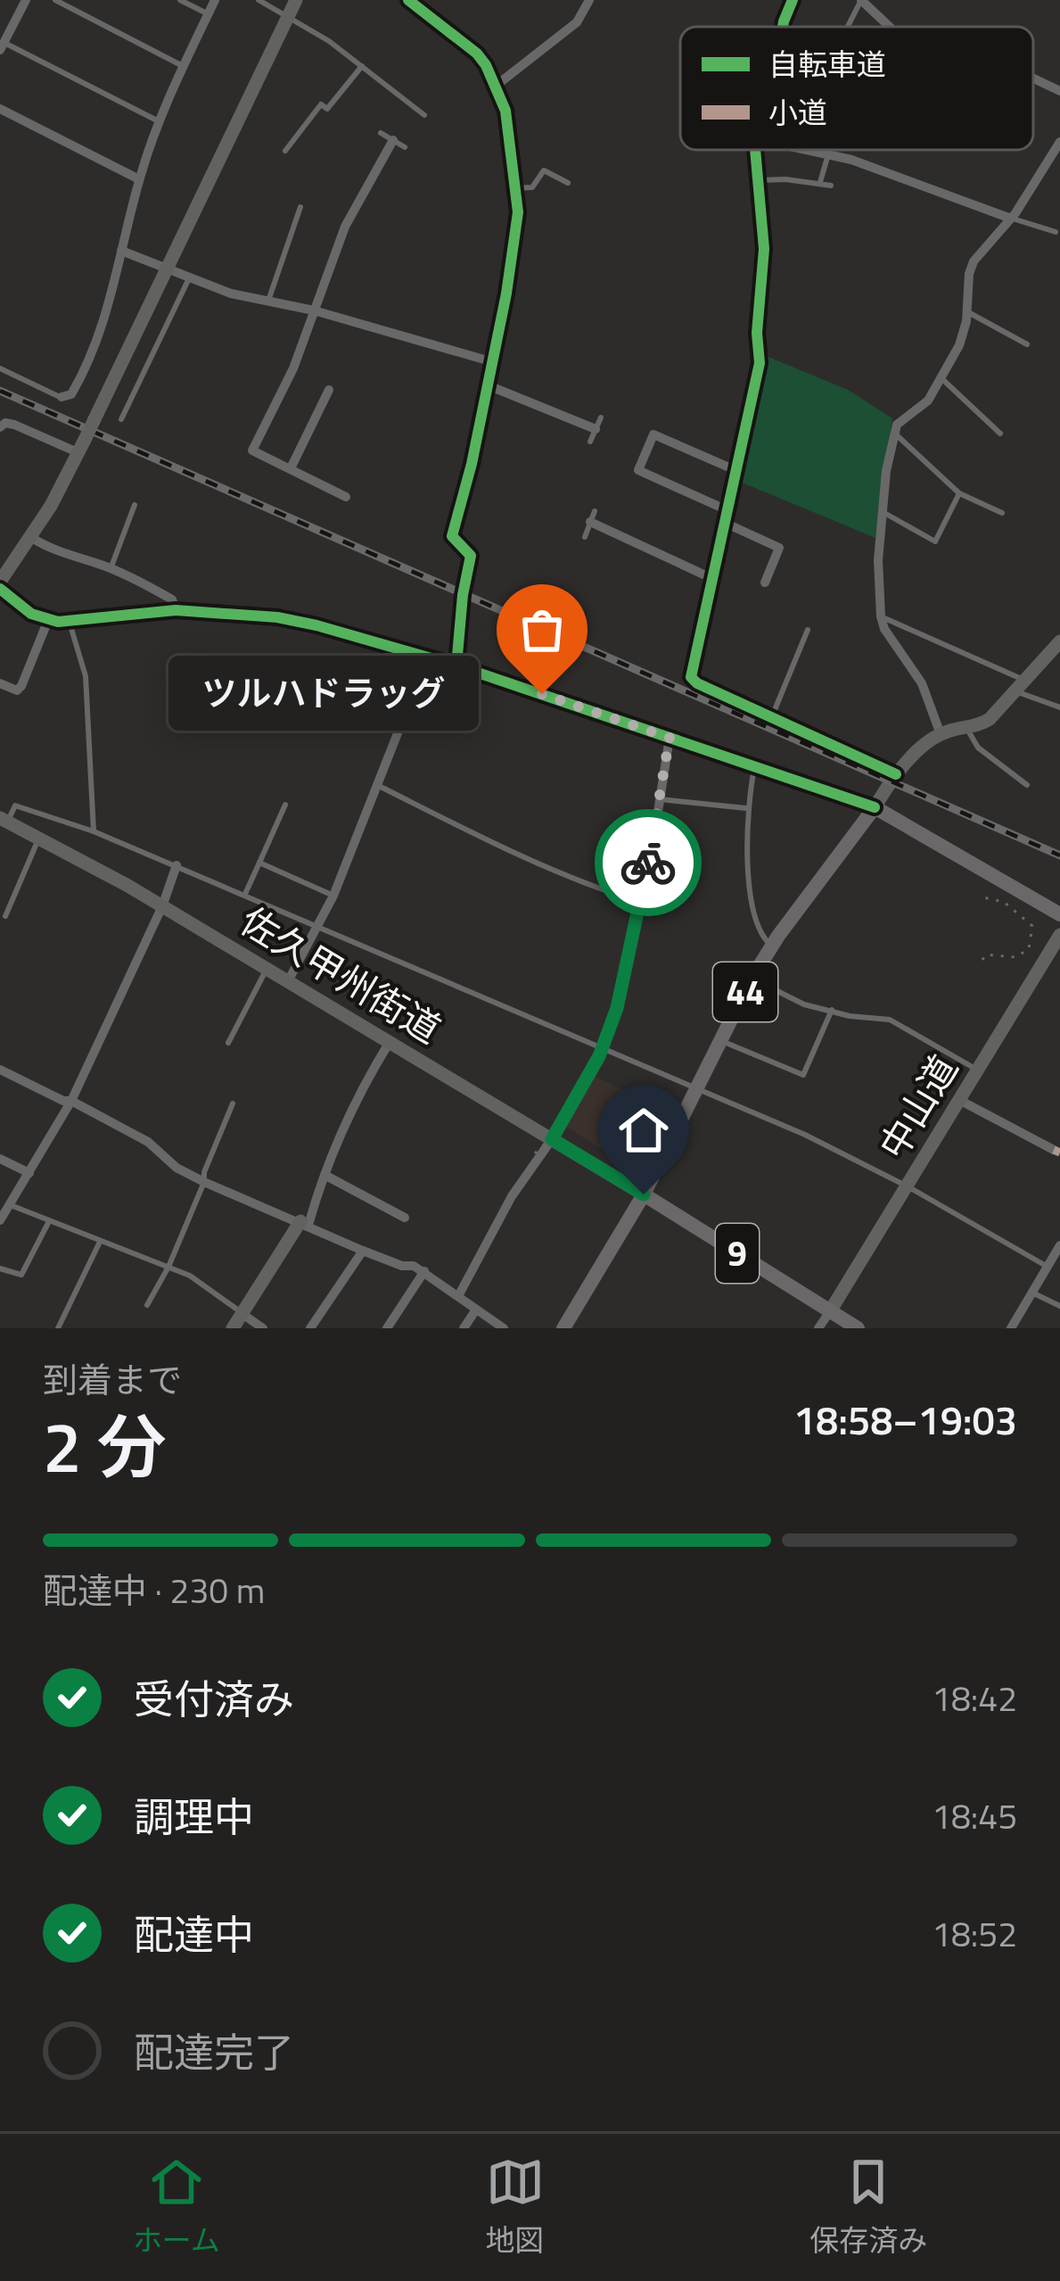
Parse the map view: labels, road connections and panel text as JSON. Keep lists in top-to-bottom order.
{
  "streets": {
    "main road": ["44", "9"],
    "street": ["佐久甲州街道", "中山道"]
  },
  "crossings": [
    ["佐久甲州街道", "44"],
    ["佐久甲州街道", "9"],
    ["44", "9"],
    ["中山道", "9"]
  ],
  "places": ["ツルハドラッグ"],
  "legend": ["自転車道", "小道"],
  "page": {
    "bubble": "ツルハドラッグ",
    "heading": ["2 分", "到着まで", "18:58–19:03"],
    "bar": "配達中 · 230 m",
    "list": [
      ["受付済み", "18:42"],
      ["調理中", "18:45"],
      ["配達中", "18:52"],
      "配達完了"
    ],
    "tabs": ["ホーム", "地図", "保存済み"]
  }
}
